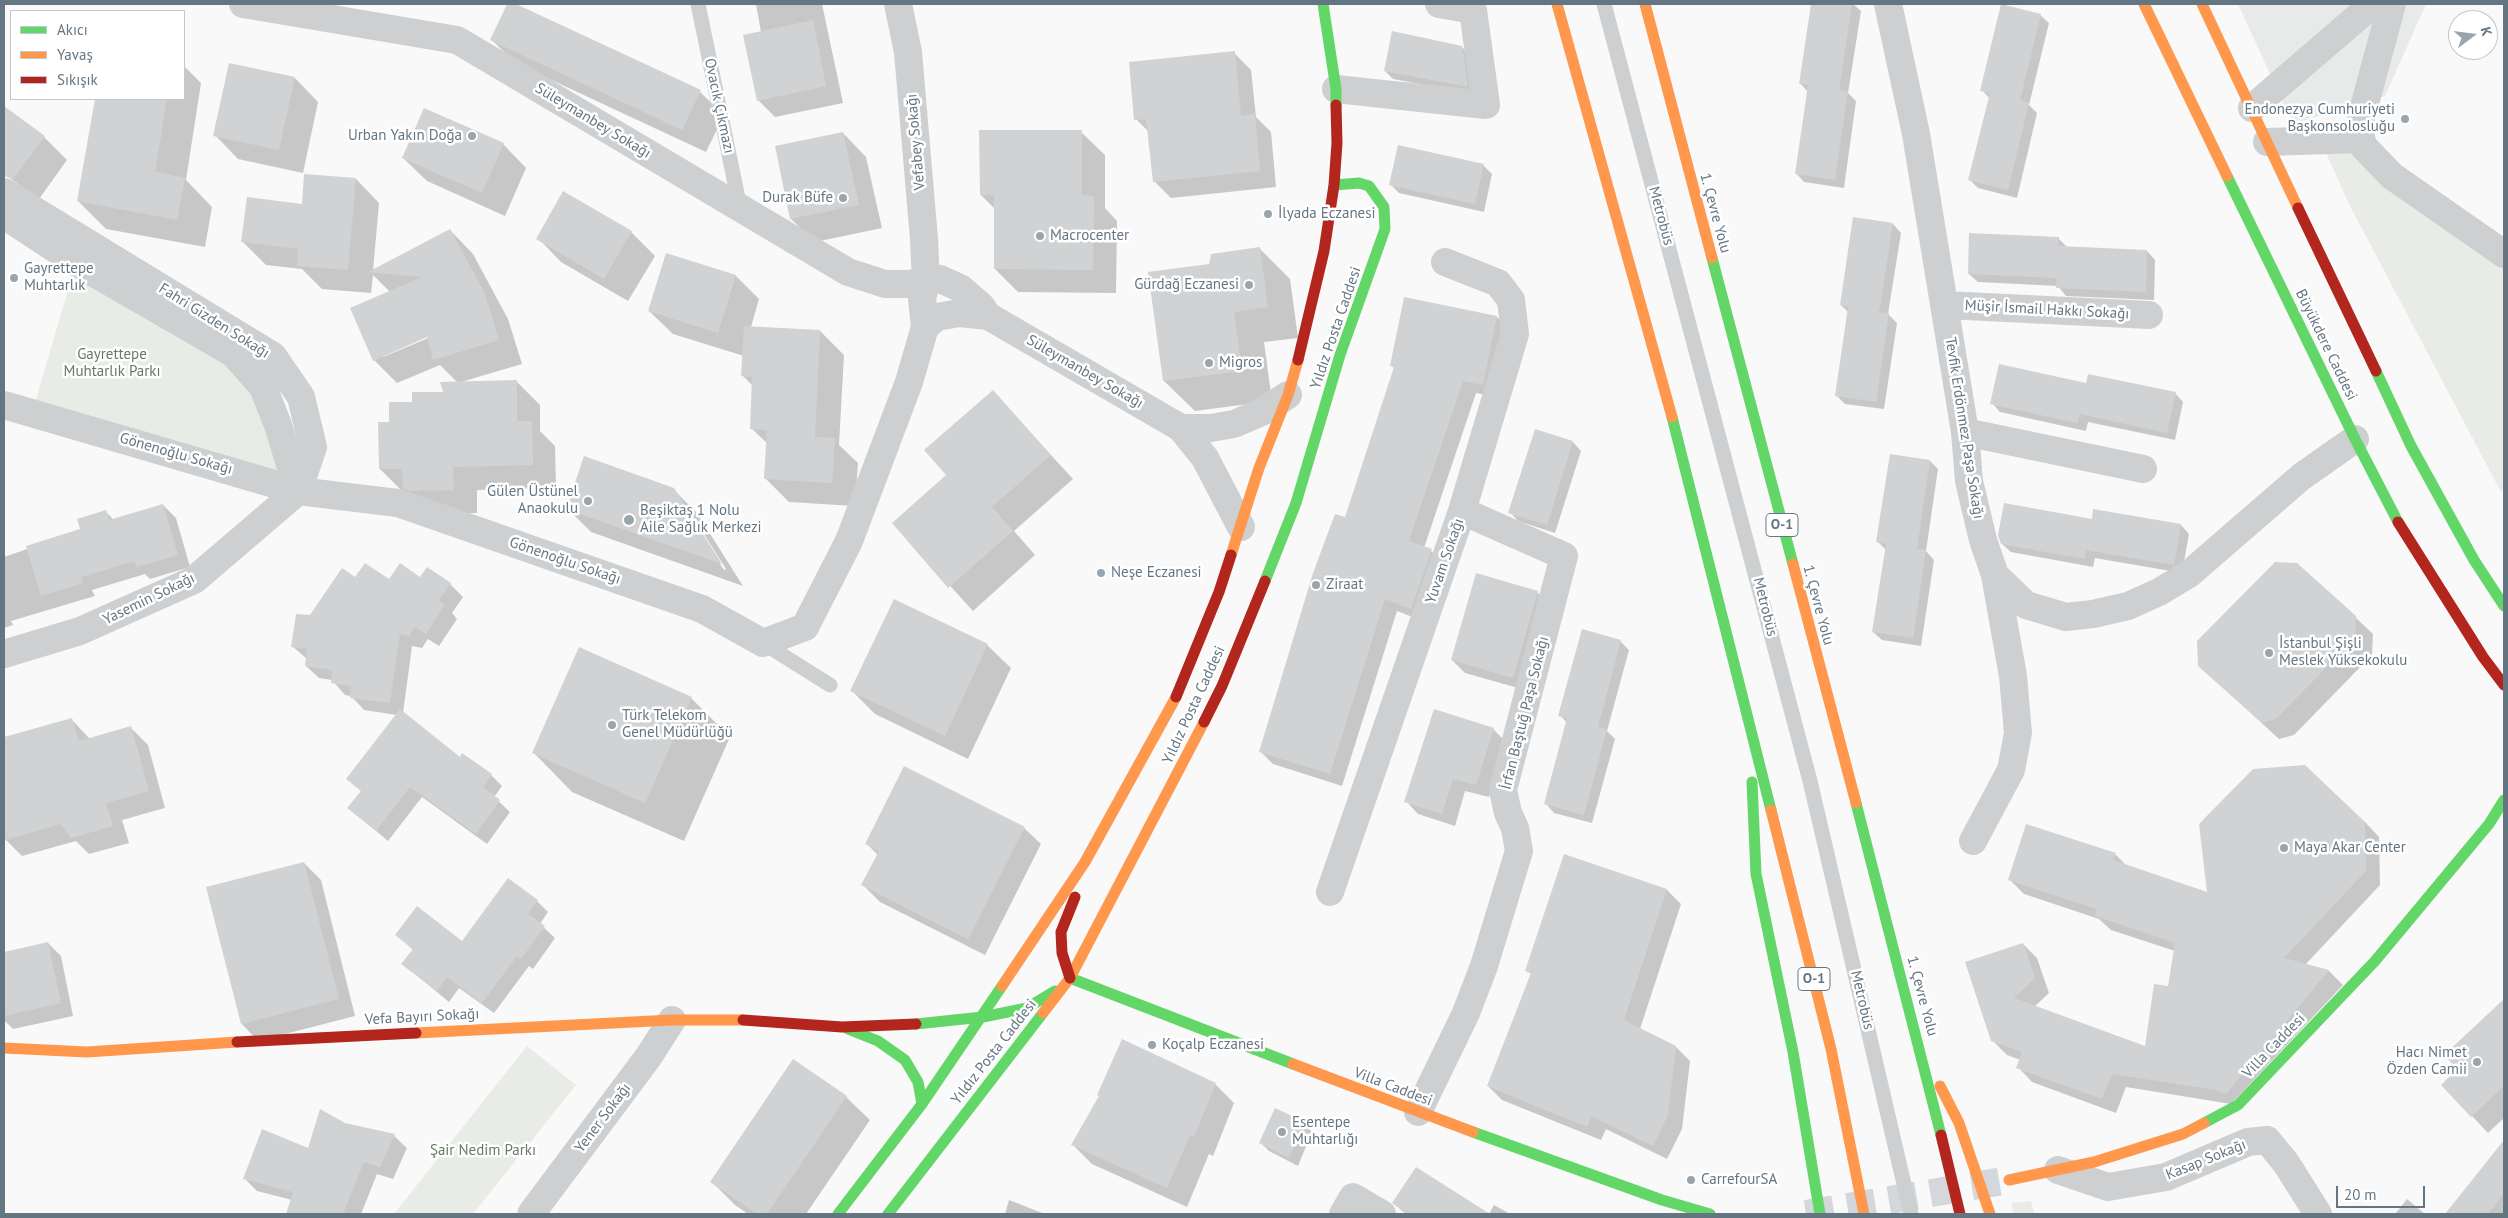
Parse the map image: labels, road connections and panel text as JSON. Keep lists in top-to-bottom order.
{
  "streets": {
    "main road": [
      "1. Çevre Yolu",
      "Yıldız Posta Caddesi",
      "Büyükdere Caddesi",
      "O-1",
      "Vefa Bayırı Sokağı",
      "Villa Caddesi"
    ],
    "street": [
      "Süleymanbey Sokağı",
      "Vefabey Sokağı",
      "Müşir İsmail Hakkı Sokağı",
      "Fahri Gizden Sokağı",
      "Tevfik Erdönmez Paşa Sokağı",
      "Gönenoğlu Sokağı",
      "Yuvam Sokağı",
      "Yasemin Sokağı",
      "İrfan Baştuğ Paşa Sokağı",
      "Yener Sokağı",
      "Kasap Sokağı"
    ],
    "lane": ["Ovacık Çıkmazı", "Metrobüs"]
  },
  "crossings": [
    ["Ovacık Çıkmazı", "Süleymanbey Sokağı"],
    ["Süleymanbey Sokağı", "Vefabey Sokağı"],
    ["Süleymanbey Sokağı", "Yıldız Posta Caddesi"],
    ["Müşir İsmail Hakkı Sokağı", "Tevfik Erdönmez Paşa Sokağı"],
    ["Fahri Gizden Sokağı", "Gönenoğlu Sokağı"],
    ["Fahri Gizden Sokağı", "Yasemin Sokağı"],
    ["Yıldız Posta Caddesi", "Villa Caddesi"],
    ["Büyükdere Caddesi", "Tevfik Erdönmez Paşa Sokağı"],
    ["Gönenoğlu Sokağı", "Yasemin Sokağı"],
    ["Yuvam Sokağı", "İrfan Baştuğ Paşa Sokağı"],
    ["İrfan Baştuğ Paşa Sokağı", "Villa Caddesi"],
    ["Vefa Bayırı Sokağı", "Yener Sokağı"],
    ["Villa Caddesi", "Kasap Sokağı"]
  ],
  "parks": ["Gayrettepe Muhtarlık Parkı", "Şair Nedim Parkı"],
  "places": [
    "Endonezya Cumhuriyeti Başkonsolosluğu",
    "Urban Yakın Doğa",
    "Durak Büfe",
    "İlyada Eczanesi",
    "Macrocenter",
    "Gayrettepe Muhtarlık",
    "Gürdağ Eczanesi",
    "Migros",
    "Gülen Üstünel Anaokulu",
    "Beşiktaş 1 Nolu Aile Sağlık Merkezi",
    "Neşe Eczanesi",
    "Ziraat",
    "İstanbul Şişli Meslek Yüksekokulu",
    "Türk Telekom Genel Müdürlüğü",
    "Maya Akar Center",
    "Koçalp Eczanesi",
    "Hacı Nimet Özden Camii",
    "Esentepe Muhtarlığı",
    "CarrefourSA"
  ],
  "legend": ["Akıcı", "Yavaş", "Sıkışık"],
  "scale_bar": "20 m",
  "north": "right"
}
